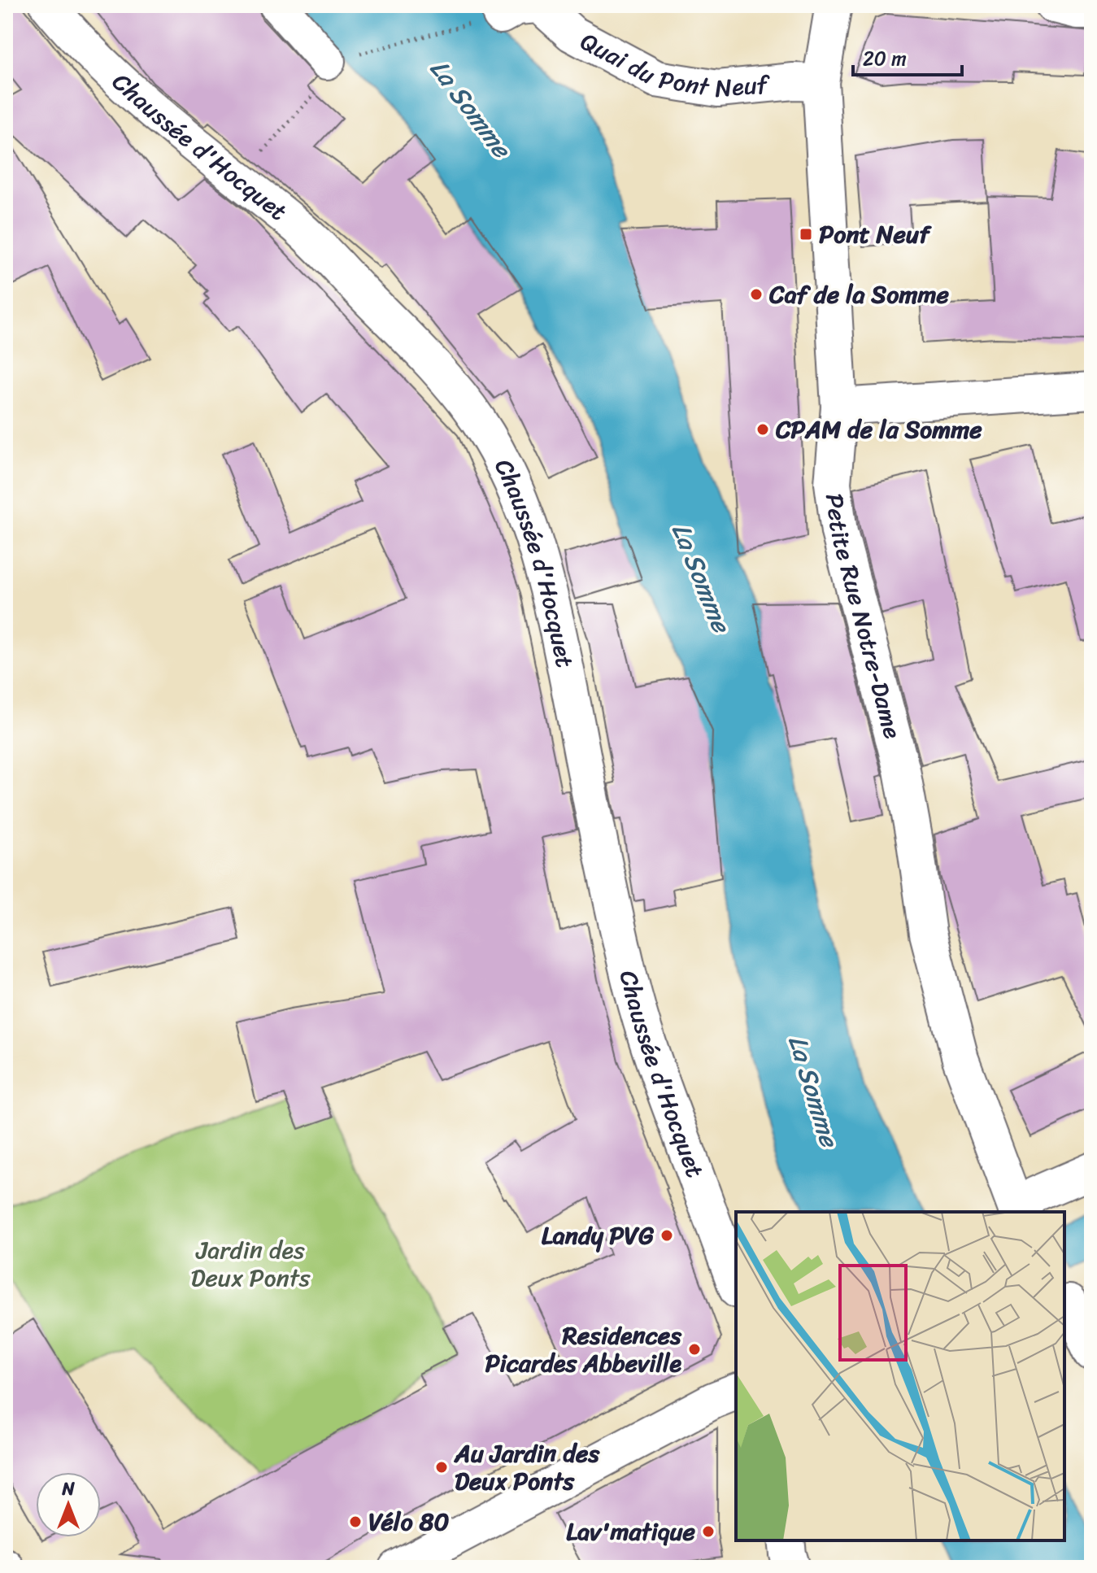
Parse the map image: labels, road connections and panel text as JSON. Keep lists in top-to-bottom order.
{
  "streets": {
    "street": ["Quai du Pont Neuf", "Chaussée d'Hocquet", "Petite Rue Notre-Dame"]
  },
  "crossings": [
    ["Quai du Pont Neuf", "Petite Rue Notre-Dame"]
  ],
  "water": ["La Somme"],
  "parks": ["Jardin des Deux Ponts"],
  "places": {
    "transit": ["Pont Neuf"],
    "other": [
      "Caf de la Somme",
      "CPAM de la Somme",
      "Landy PVG",
      "Residences Picardes Abbeville",
      "Au Jardin des Deux Ponts",
      "Vélo 80",
      "Lav'matique"
    ]
  },
  "scale_bar": "20 m",
  "north": "top"
}
